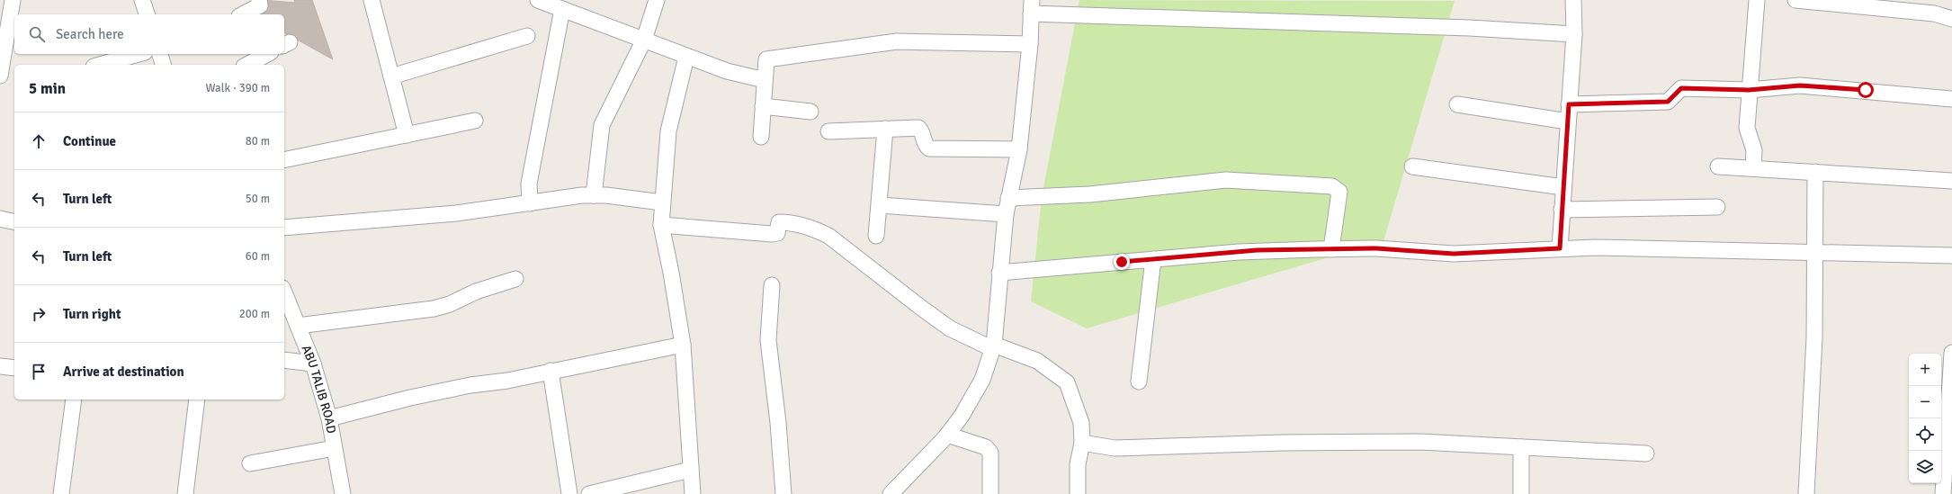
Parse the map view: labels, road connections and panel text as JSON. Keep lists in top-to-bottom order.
{
  "streets": {
    "street": ["ABU TALIB ROAD"]
  },
  "page": {
    "search": "Search here",
    "heading": ["5 min", "Walk · 390 m"],
    "list": [
      ["Continue", "80 m"],
      ["Turn left", "50 m"],
      ["Turn left", "60 m"],
      ["Turn right", "200 m"],
      "Arrive at destination"
    ],
    "map_buttons": ["+", "−"]
  }
}
